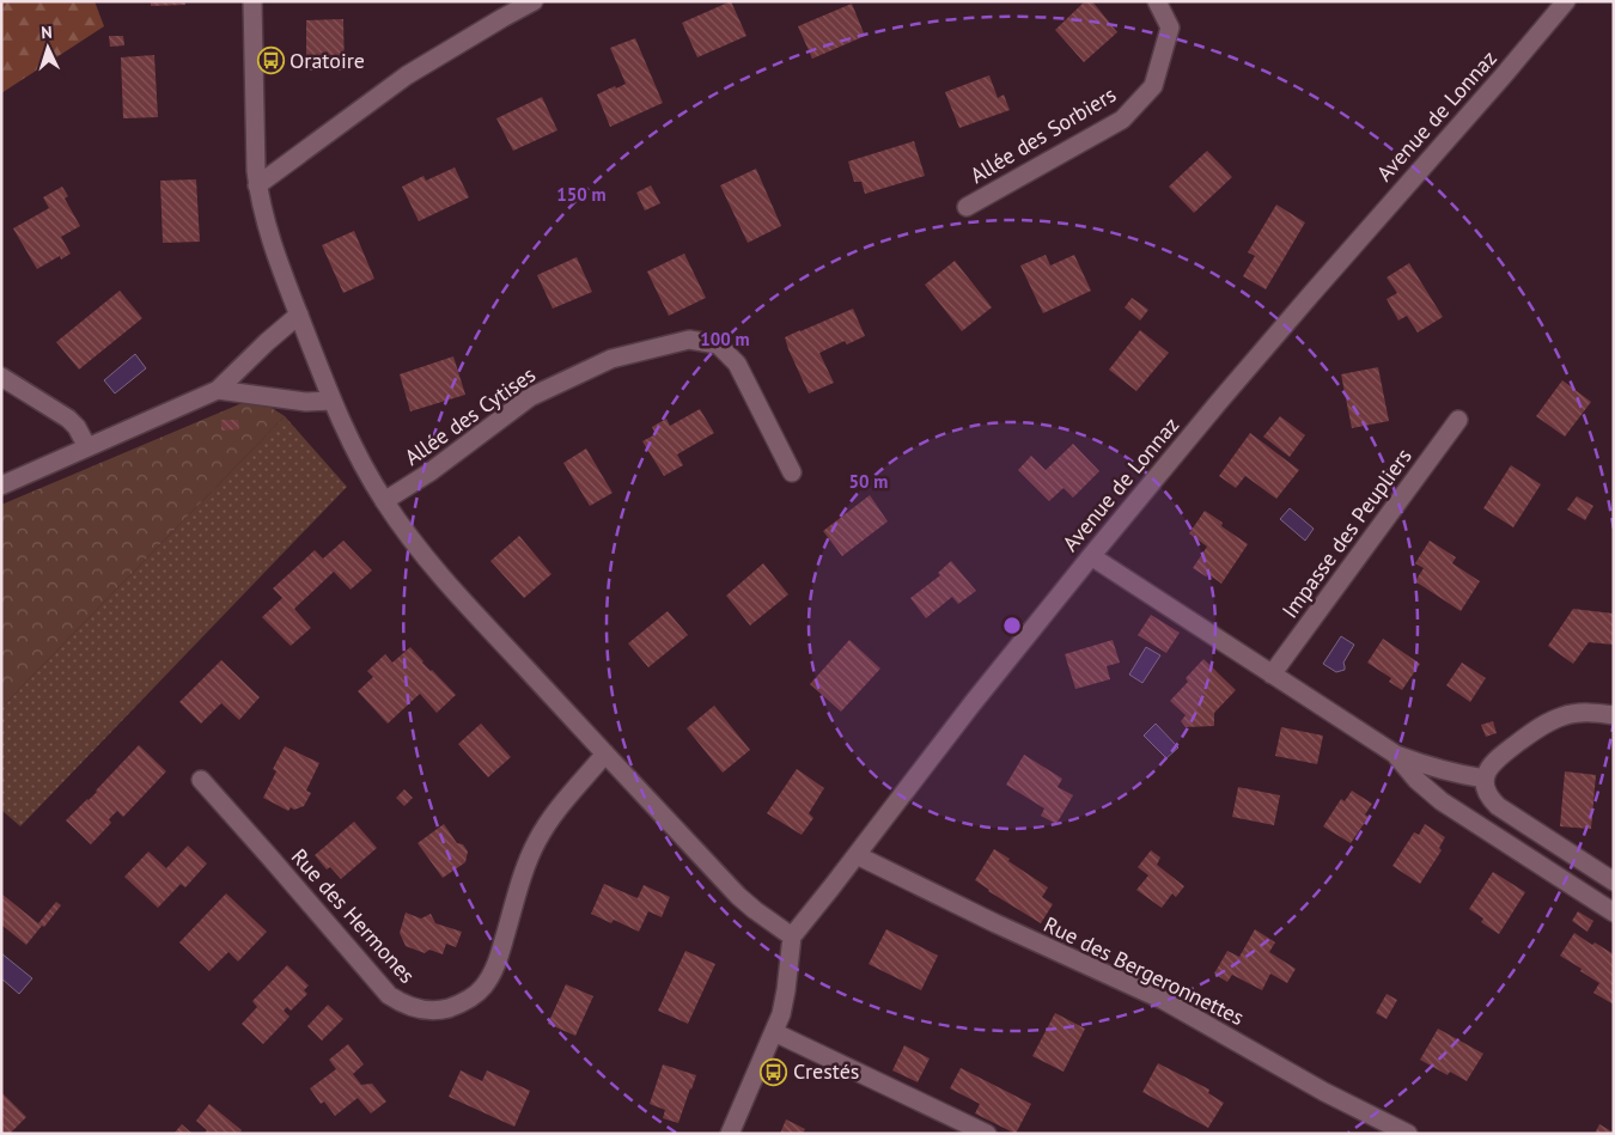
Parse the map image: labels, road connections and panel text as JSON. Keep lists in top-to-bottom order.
{
  "streets": {
    "street": [
      "Avenue de Lonnaz",
      "Allée des Sorbiers",
      "Allée des Cytises",
      "Impasse des Peupliers",
      "Rue des Hermones",
      "Rue des Bergeronnettes"
    ]
  },
  "crossings": [
    ["Avenue de Lonnaz", "Rue des Bergeronnettes"]
  ],
  "places": {
    "bus stop": ["Oratoire", "Crestés"]
  },
  "north": "top",
  "rings": ["150 m", "100 m", "50 m"]
}
